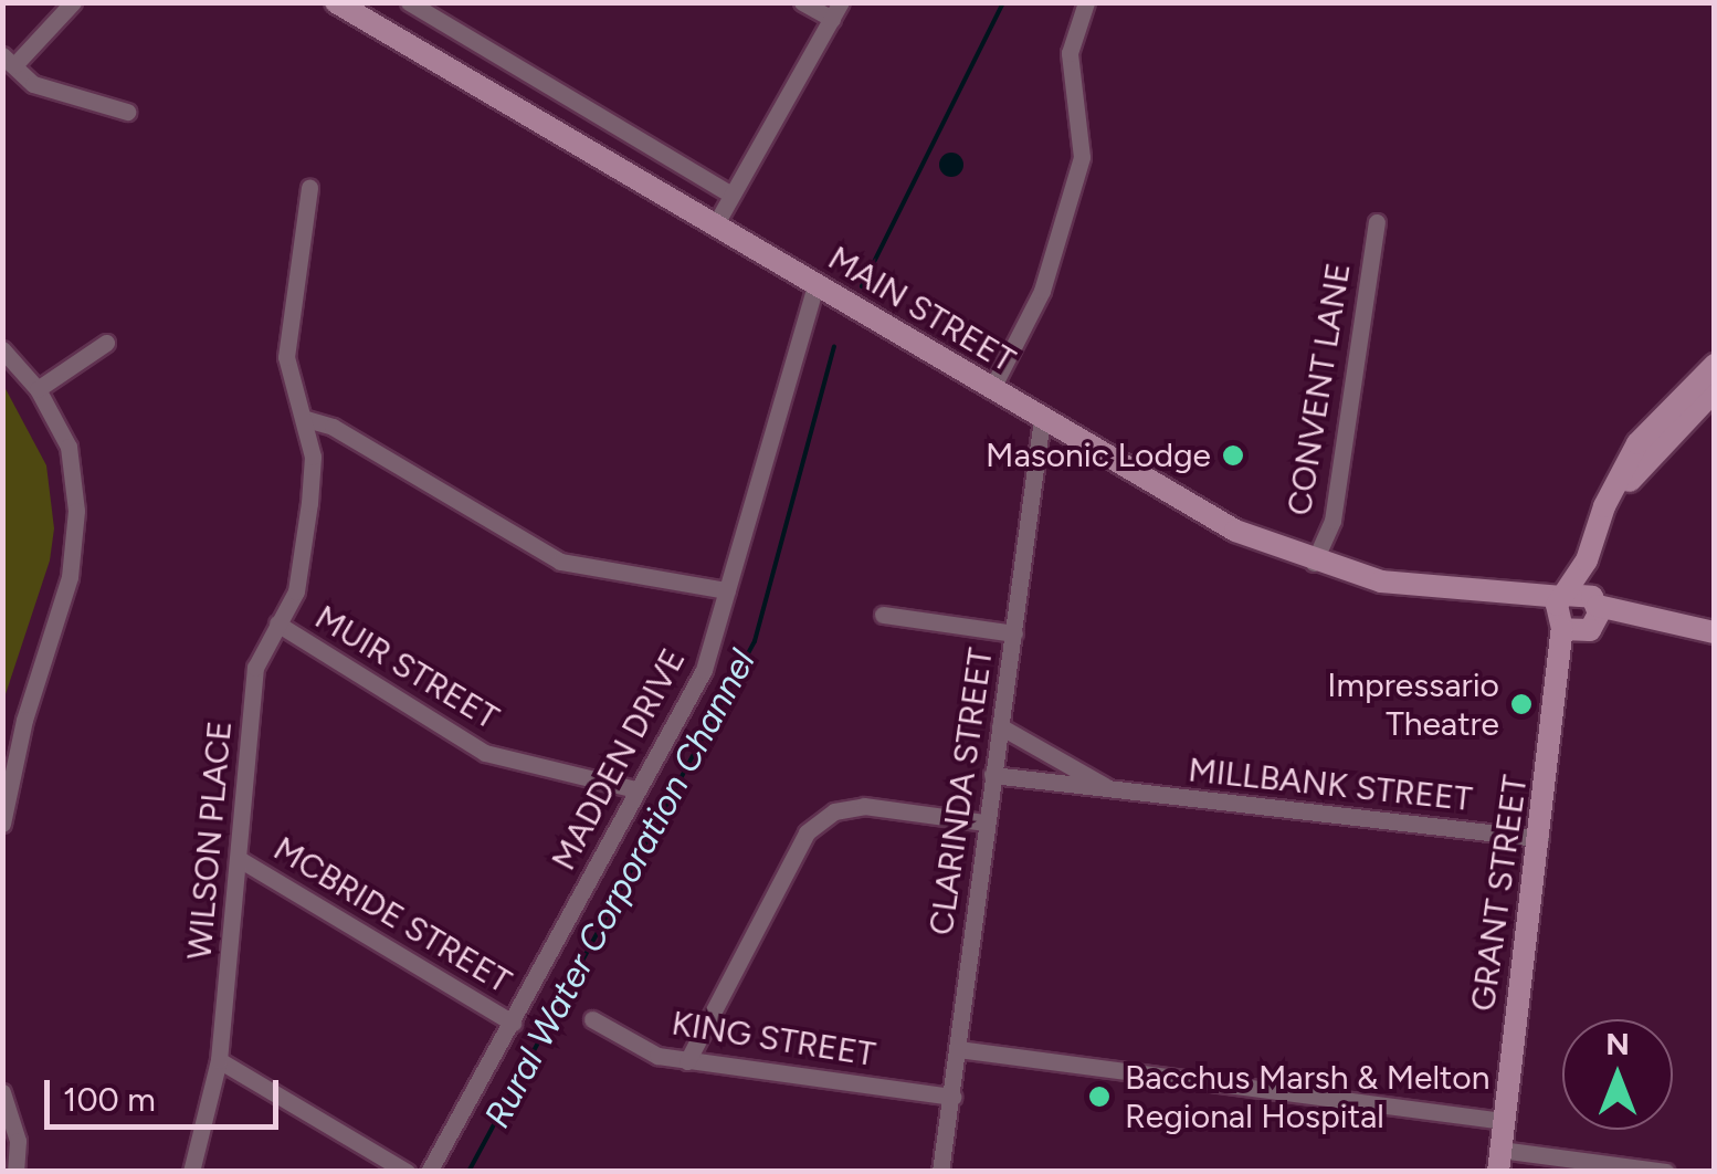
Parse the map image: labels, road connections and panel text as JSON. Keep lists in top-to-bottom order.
{
  "streets": {
    "main road": ["MAIN STREET", "GRANT STREET"],
    "street": [
      "CONVENT LANE",
      "MUIR STREET",
      "MADDEN DRIVE",
      "MILLBANK STREET",
      "CLARINDA STREET",
      "WILSON PLACE",
      "MCBRIDE STREET",
      "KING STREET"
    ]
  },
  "crossings": [
    ["MAIN STREET", "CONVENT LANE"],
    ["MAIN STREET", "MADDEN DRIVE"],
    ["MAIN STREET", "CLARINDA STREET"],
    ["MAIN STREET", "GRANT STREET"],
    ["MUIR STREET", "MADDEN DRIVE"],
    ["MUIR STREET", "WILSON PLACE"],
    ["MADDEN DRIVE", "MCBRIDE STREET"],
    ["MILLBANK STREET", "CLARINDA STREET"],
    ["MILLBANK STREET", "GRANT STREET"],
    ["CLARINDA STREET", "KING STREET"],
    ["WILSON PLACE", "MCBRIDE STREET"]
  ],
  "water": ["Rural Water Corporation Channel"],
  "places": ["Masonic Lodge", "Impressario Theatre", "Bacchus Marsh & Melton Regional Hospital"],
  "scale_bar": "100 m",
  "north": "top"
}
